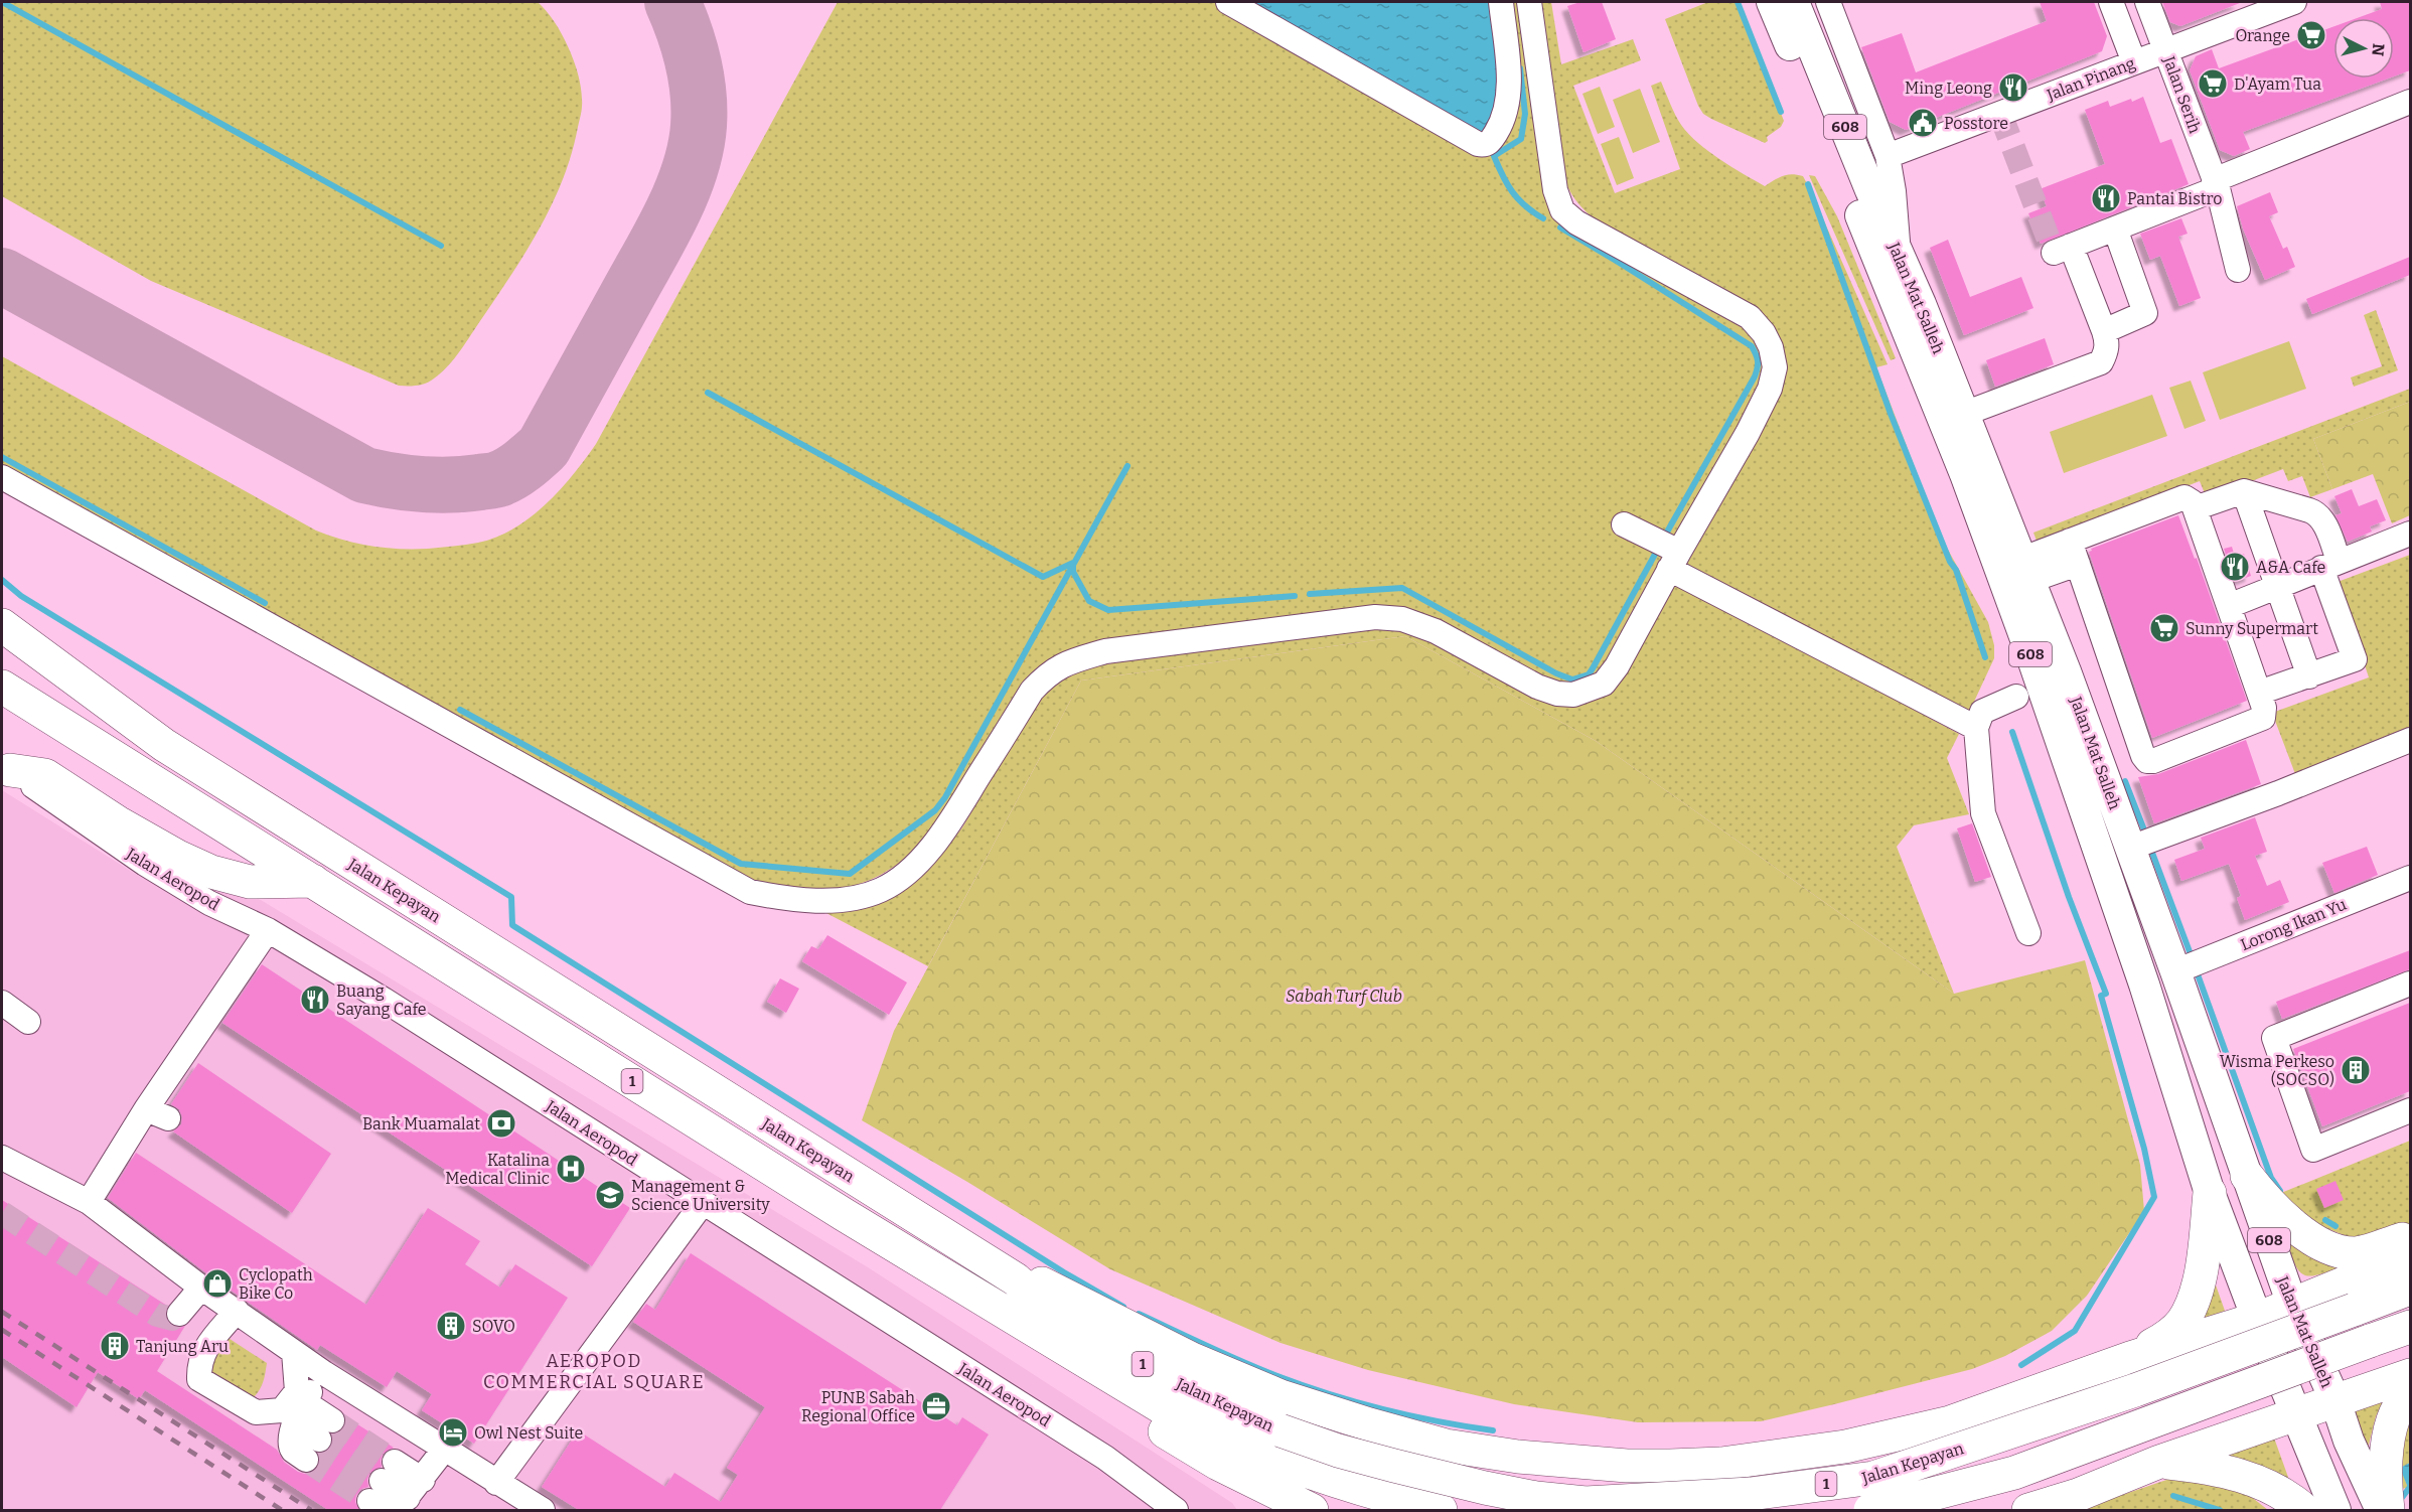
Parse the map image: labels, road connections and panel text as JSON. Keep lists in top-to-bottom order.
{
  "streets": {
    "highway": ["Jalan Kepayan", "1"],
    "main road": ["608", "Jalan Mat Salleh"],
    "street": [
      "Jalan Pinang",
      "Jalan Serih",
      "Jalan Aeropod",
      "Lorong Ikan Yu"
    ]
  },
  "crossings": [
    ["Jalan Pinang", "Jalan Serih"],
    ["Jalan Mat Salleh", "Lorong Ikan Yu"]
  ],
  "districts": ["AEROPOD COMMERCIAL SQUARE"],
  "parks": ["Sabah Turf Club"],
  "places": {
    "supermarket": ["Orange", "D'Ayam Tua", "Sunny Supermart"],
    "restaurant": [
      "Ming Leong",
      "Pantai Bistro",
      "A&A Cafe",
      "Buang Sayang Cafe"
    ],
    "public building": ["Posstore"],
    "building": ["Wisma Perkeso (SOCSO)", "SOVO", "Tanjung Aru"],
    "bank": ["Bank Muamalat"],
    "hospital": ["Katalina Medical Clinic"],
    "school or university": ["Management & Science University"],
    "shop": ["Cyclopath Bike Co"],
    "office": ["PUNB Sabah Regional Office"],
    "hotel": ["Owl Nest Suite"]
  },
  "north": "right"
}
